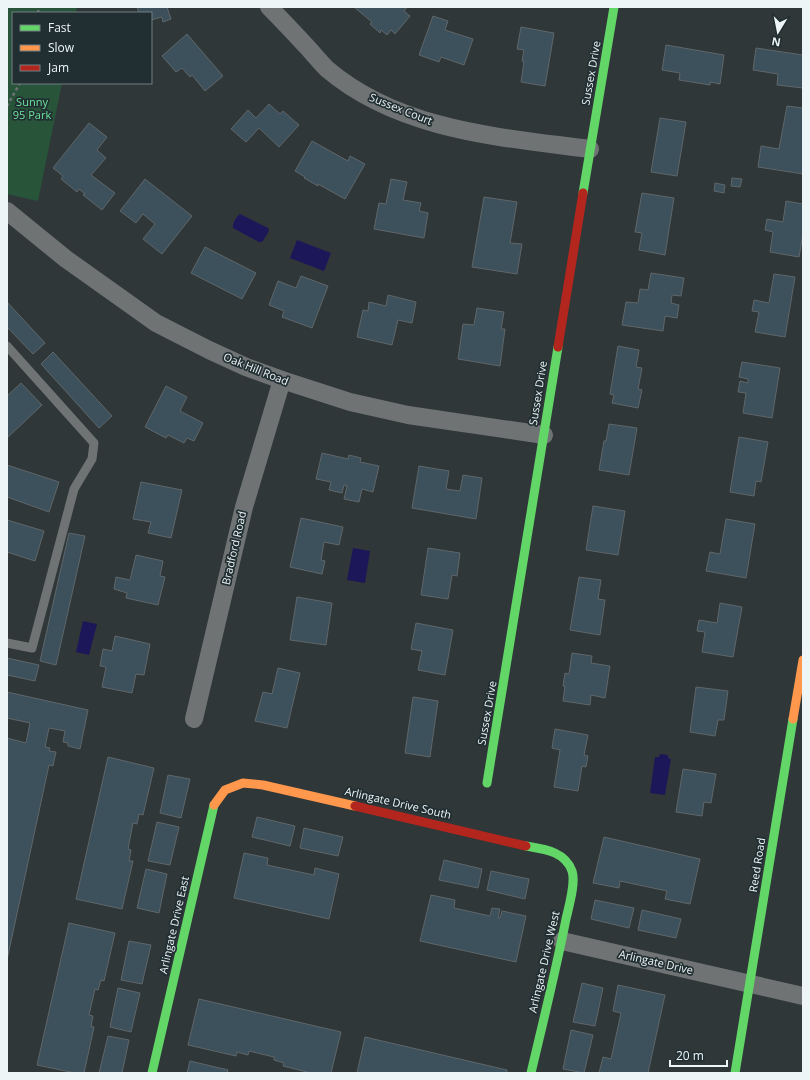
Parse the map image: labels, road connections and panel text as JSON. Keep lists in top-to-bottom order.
{
  "streets": {
    "street": [
      "Sussex Drive",
      "Sussex Court",
      "Oak Hill Road",
      "Bradford Road",
      "Arlingate Drive South",
      "Reed Road",
      "Arlingate Drive East",
      "Arlingate Drive West",
      "Arlingate Drive"
    ]
  },
  "crossings": [
    ["Sussex Drive", "Sussex Court"],
    ["Sussex Drive", "Oak Hill Road"],
    ["Oak Hill Road", "Bradford Road"],
    ["Arlingate Drive South", "Arlingate Drive East"],
    ["Arlingate Drive South", "Arlingate Drive West"],
    ["Reed Road", "Arlingate Drive"],
    ["Arlingate Drive West", "Arlingate Drive"]
  ],
  "parks": ["Sunny 95 Park"],
  "legend": ["Fast", "Slow", "Jam"],
  "scale_bar": "20 m",
  "north": "bottom"
}
